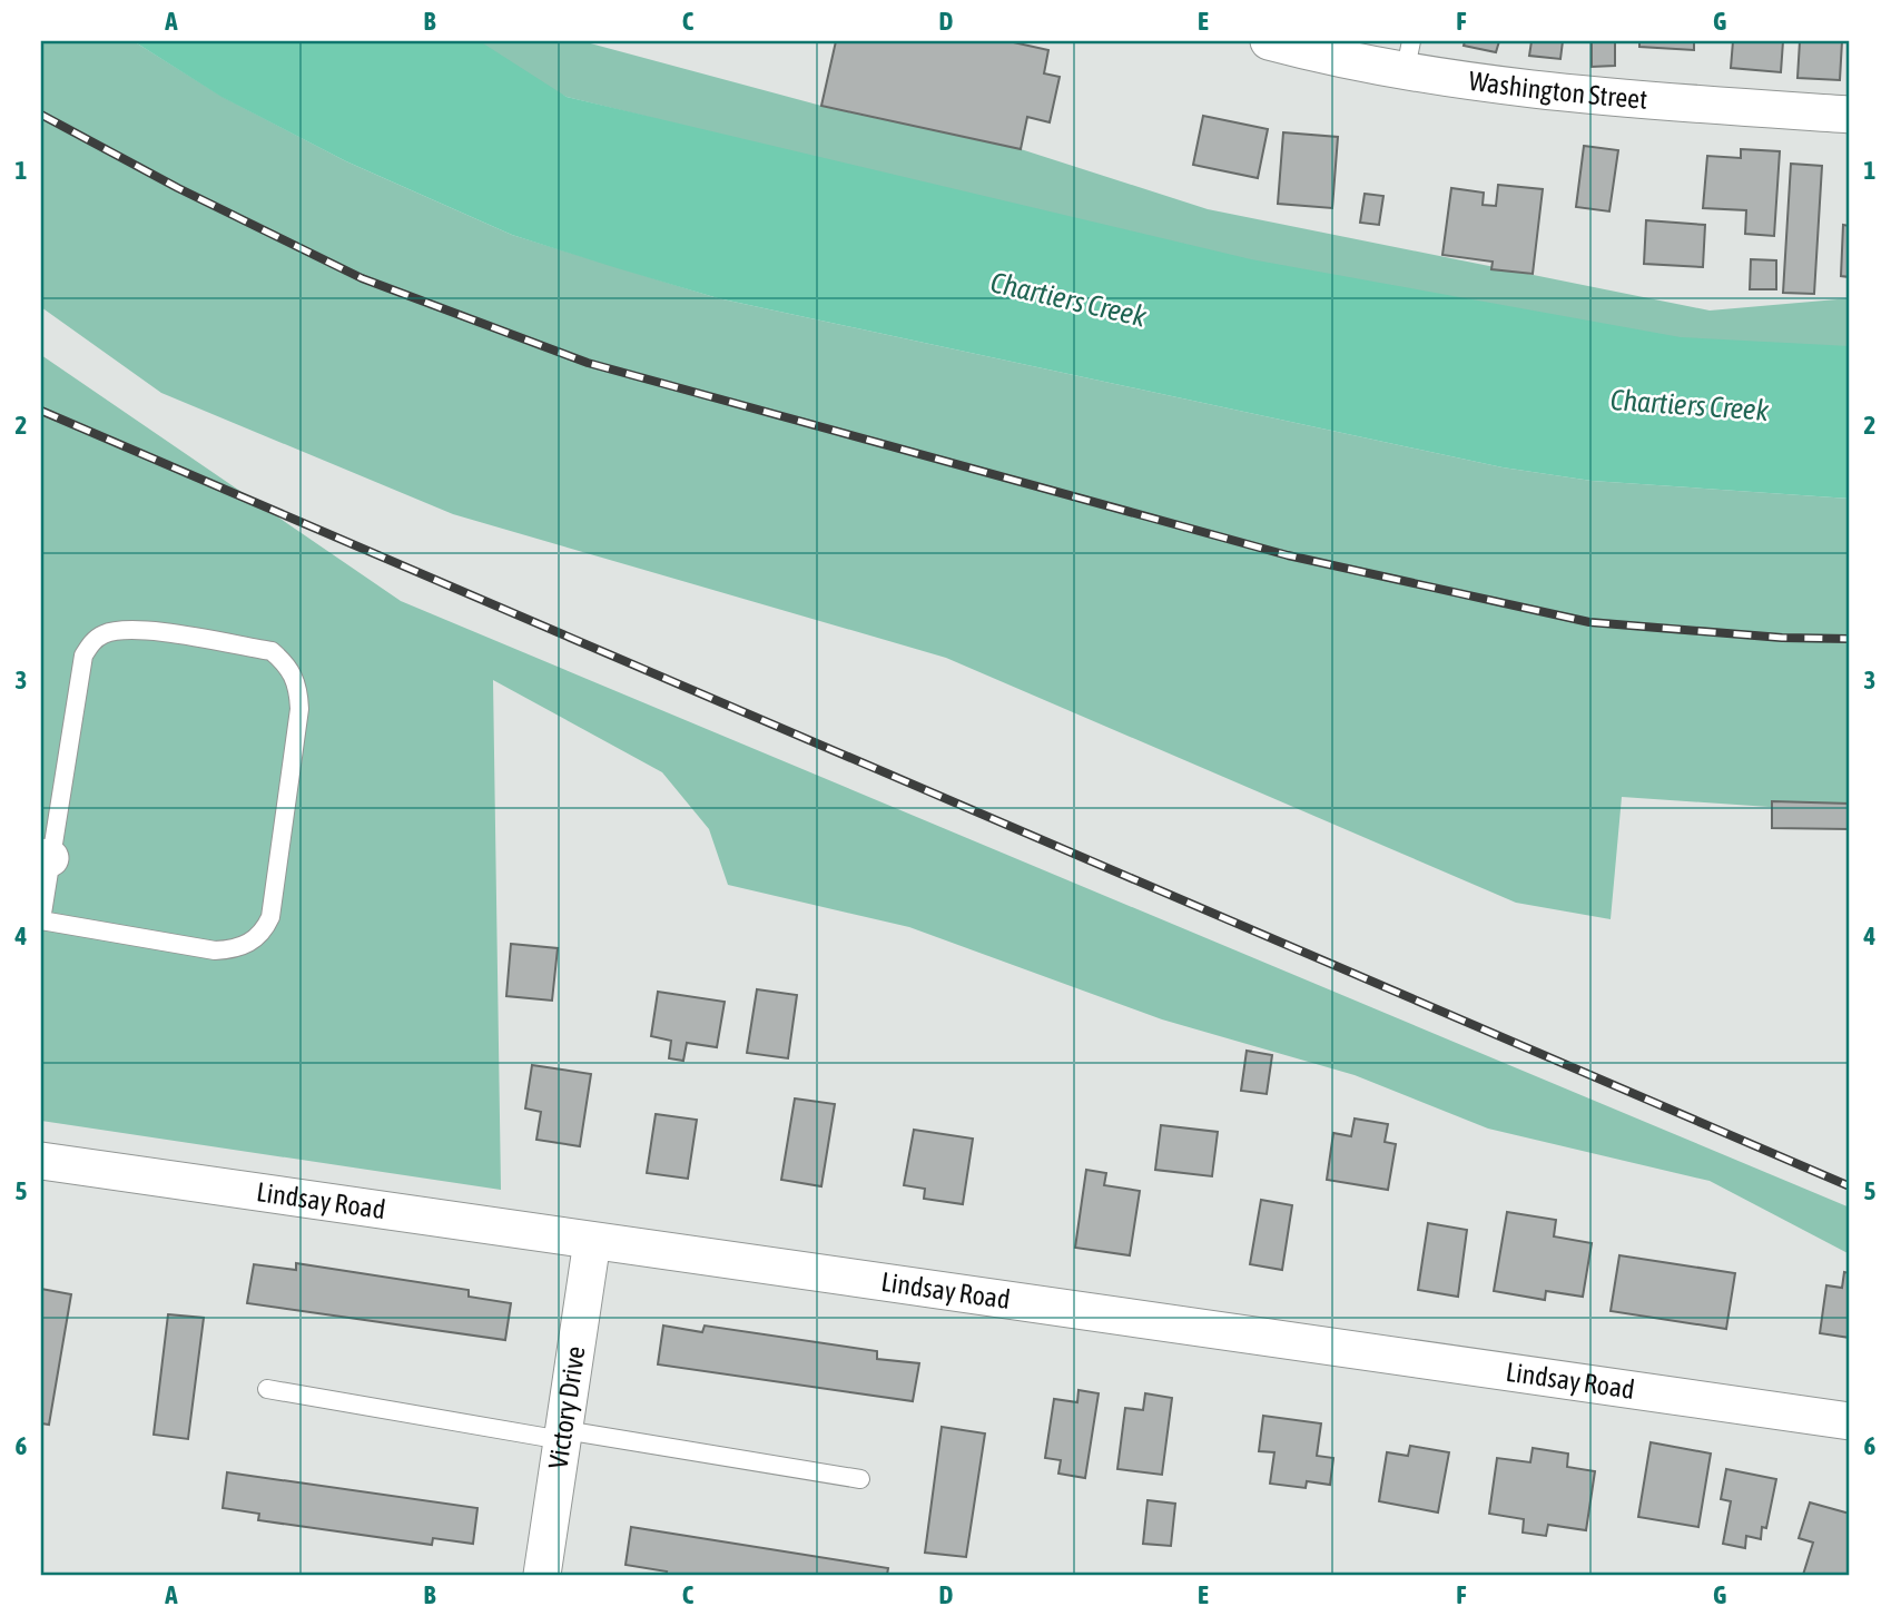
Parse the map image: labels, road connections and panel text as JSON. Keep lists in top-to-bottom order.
{
  "streets": {
    "street": ["Washington Street", "Lindsay Road", "Victory Drive"]
  },
  "crossings": [
    ["Lindsay Road", "Victory Drive"]
  ],
  "water": ["Chartiers Creek"],
  "grid": {
    "columns": [
      "A",
      "B",
      "C",
      "D",
      "E",
      "F",
      "G"
    ],
    "rows": [
      "1",
      "2",
      "3",
      "4",
      "5",
      "6"
    ]
  }
}
